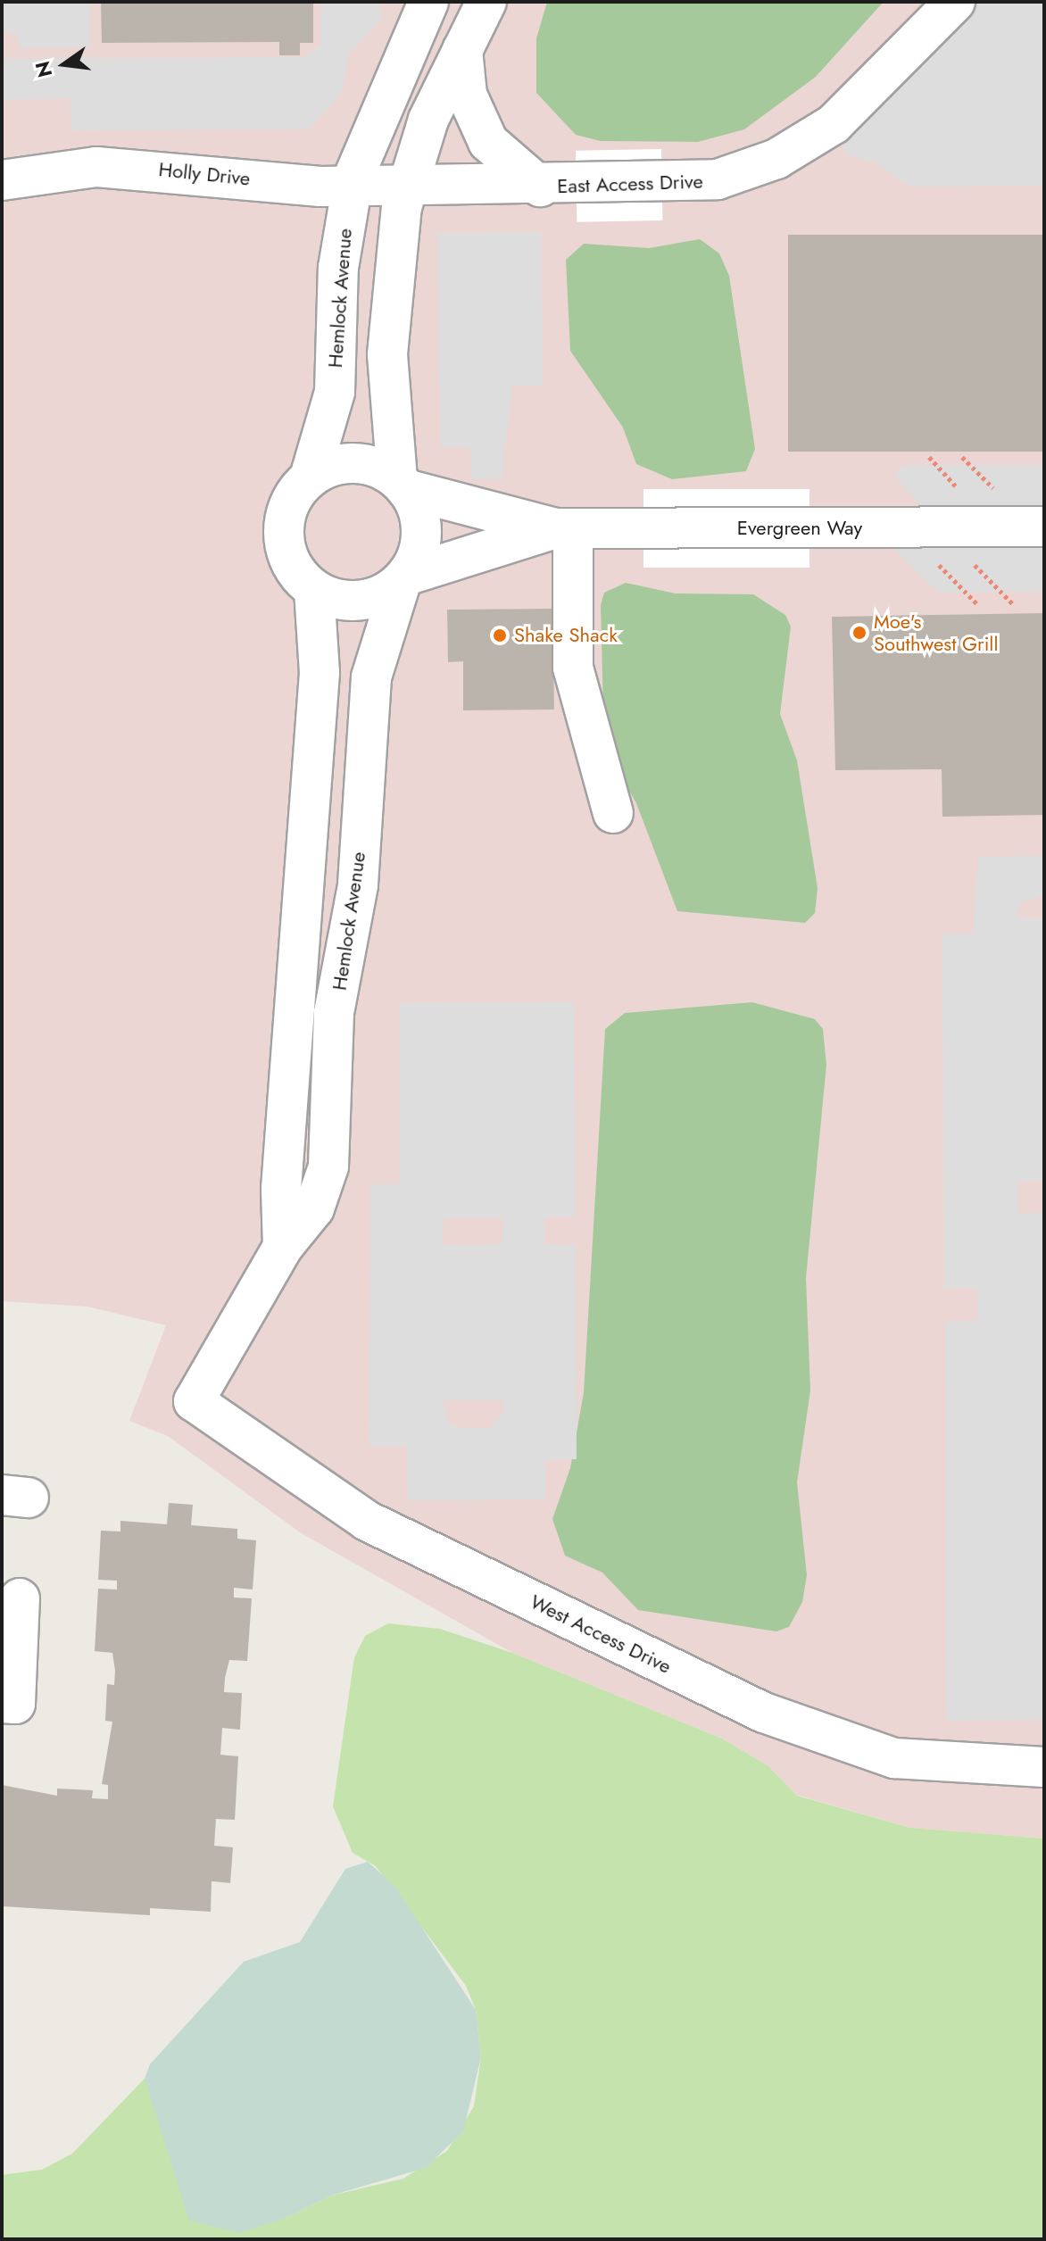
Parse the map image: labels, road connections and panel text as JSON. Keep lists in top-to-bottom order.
{
  "streets": {
    "street": [
      "Holly Drive",
      "East Access Drive",
      "Hemlock Avenue",
      "Evergreen Way",
      "West Access Drive"
    ]
  },
  "crossings": [
    ["Holly Drive", "East Access Drive"],
    ["Holly Drive", "Hemlock Avenue"],
    ["Hemlock Avenue", "Evergreen Way"],
    ["Hemlock Avenue", "West Access Drive"]
  ],
  "places": ["Moe's Southwest Grill", "Shake Shack"],
  "north": "left"
}
